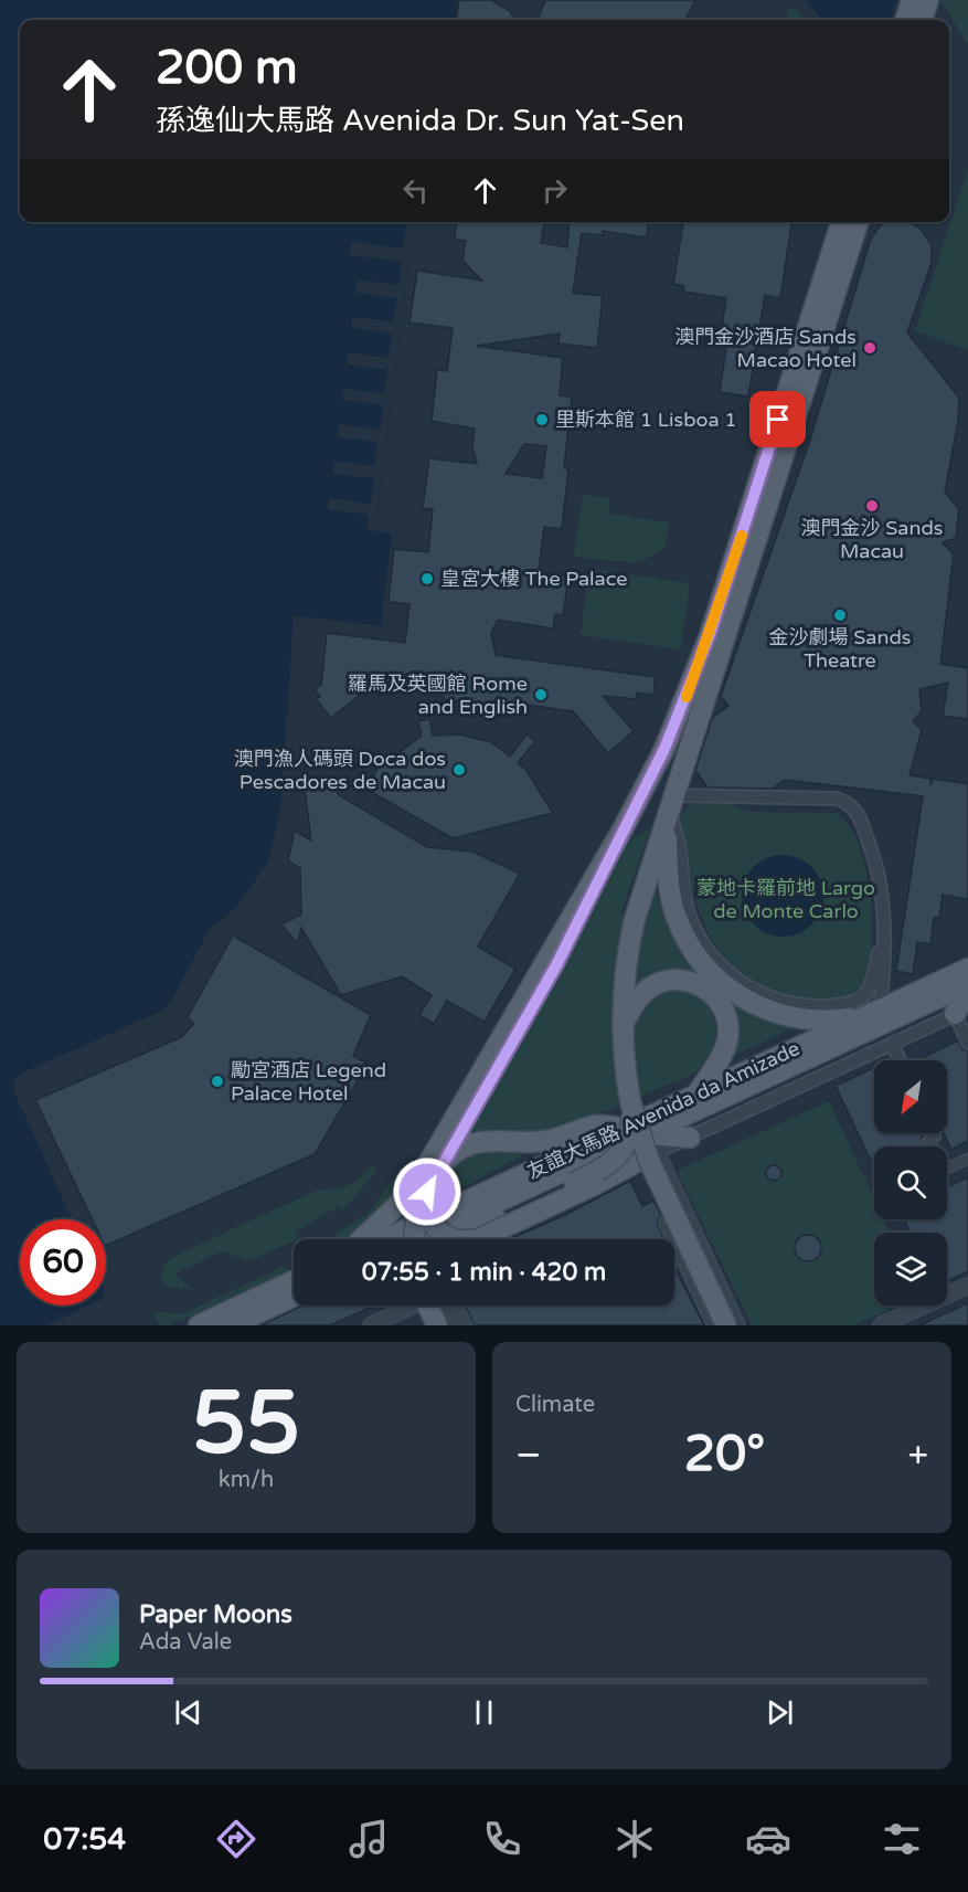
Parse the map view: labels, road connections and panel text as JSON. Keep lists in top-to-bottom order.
{
  "streets": {
    "main road": ["友誼大馬路 Avenida da Amizade"]
  },
  "parks": ["蒙地卡羅前地 Largo de Monte Carlo"],
  "places": [
    "澳門金沙酒店 Sands Macao Hotel",
    "里斯本館 1 Lisboa 1",
    "澳門金沙 Sands Macau",
    "皇宮大樓 The Palace",
    "金沙劇場 Sands Theatre",
    "羅馬及英國館 Rome and English",
    "澳門漁人碼頭 Doca dos Pescadores de Macau",
    "勵宮酒店 Legend Palace Hotel"
  ],
  "north": "bottom left",
  "page": {
    "turn": ["200 m", "孫逸仙大馬路 Avenida Dr. Sun Yat-Sen"],
    "limit": "60",
    "trip": "07:55 · 1 min · 420 m",
    "tile": [
      ["55", "km/h"],
      "Climate"
    ],
    "heat": ["−", "20°", "+"],
    "song": ["Paper Moons", "Ada Vale"],
    "tabs": "07:54"
  }
}
